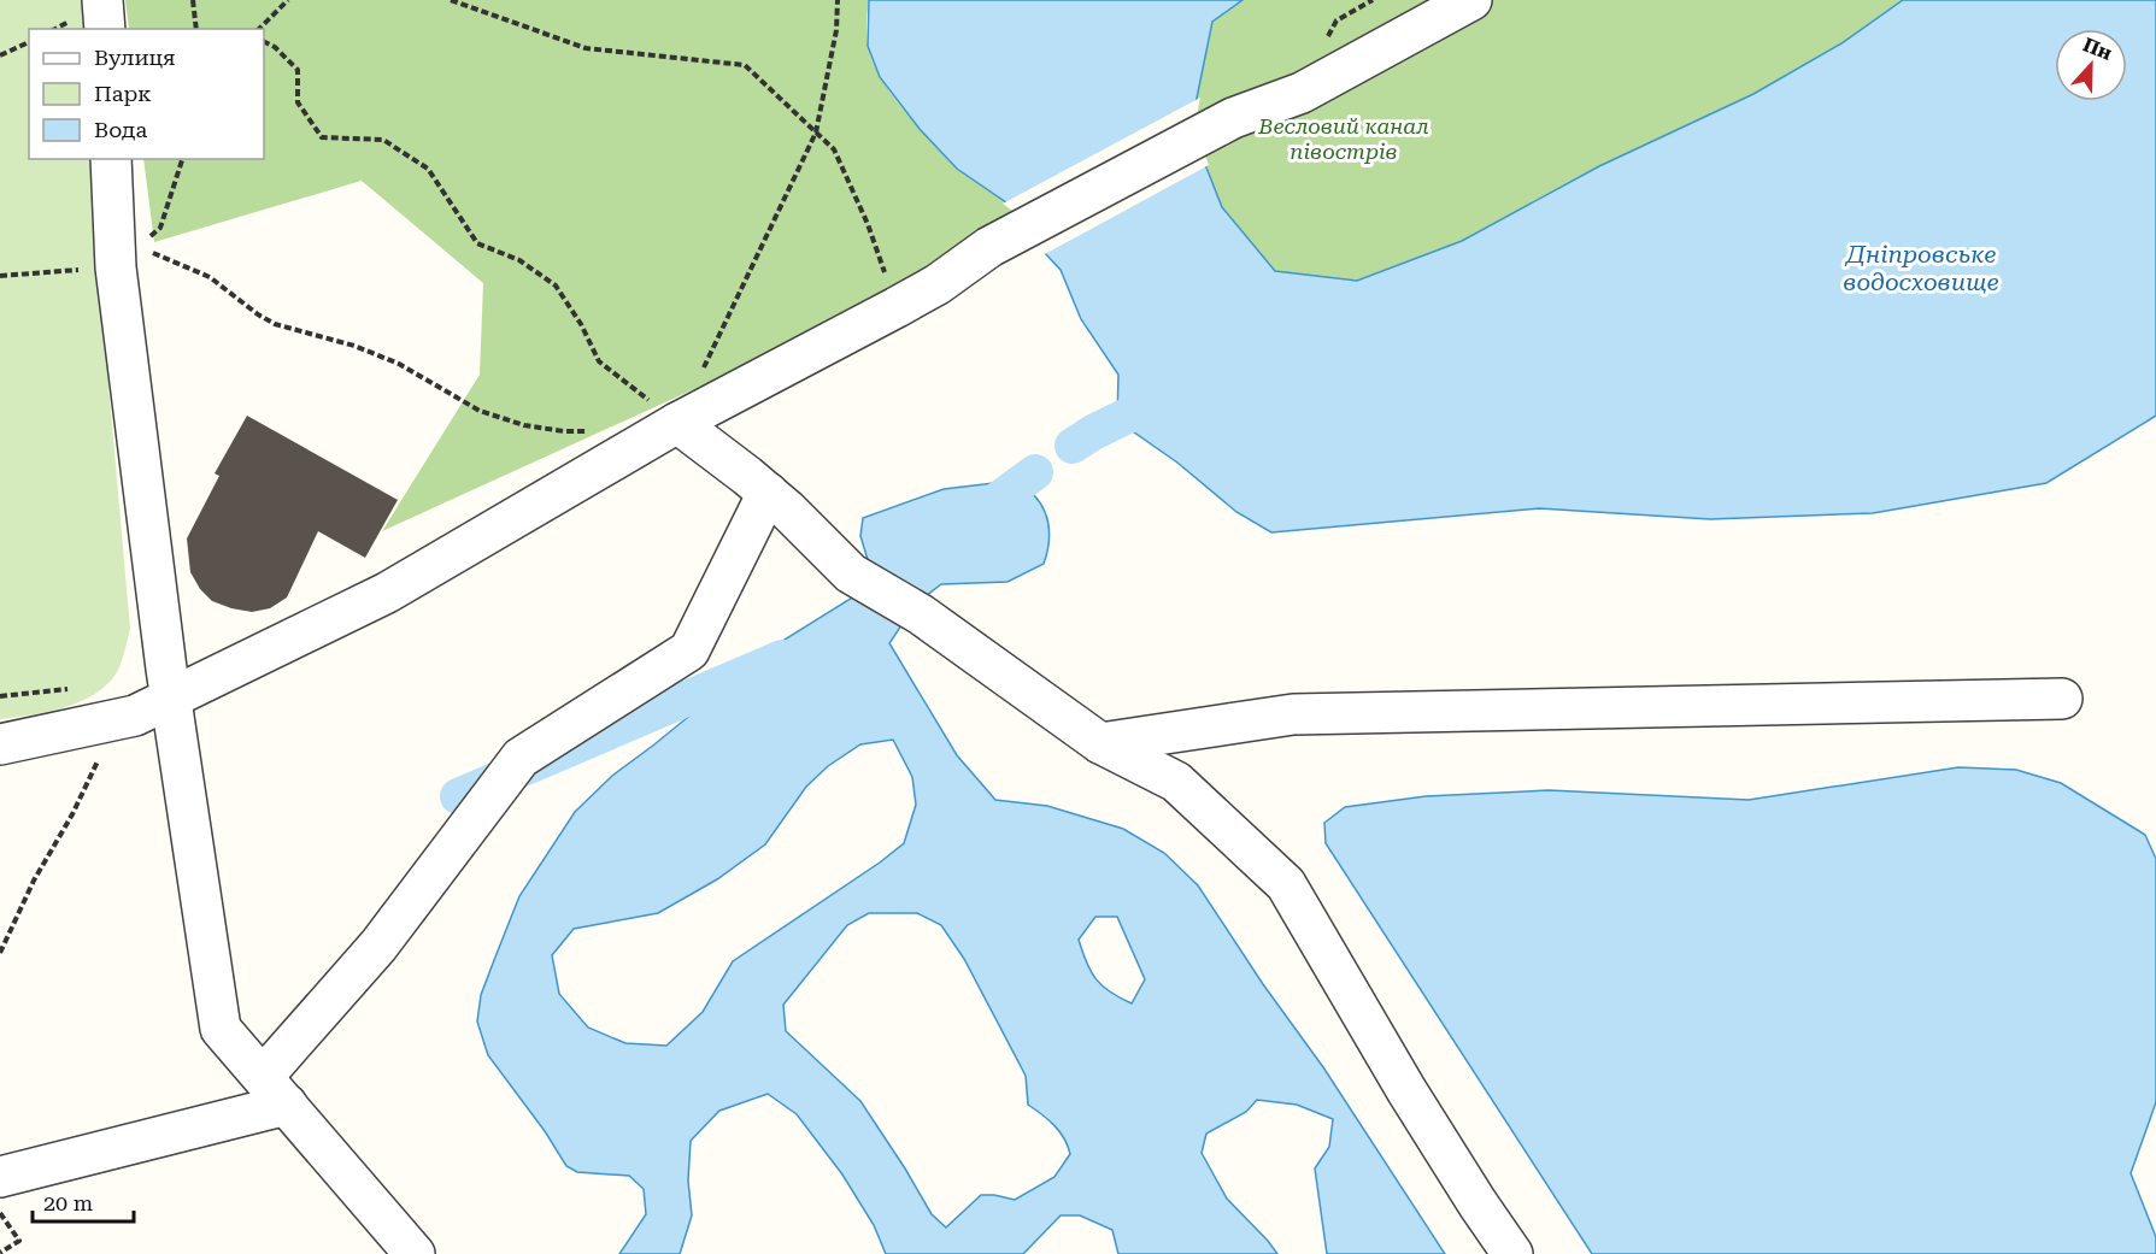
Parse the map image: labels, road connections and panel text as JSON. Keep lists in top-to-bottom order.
{
  "water": ["Дніпровське водосховище"],
  "parks": ["Весловий канал півострів"],
  "legend": ["Вулиця", "Парк", "Вода"],
  "scale_bar": "20 m",
  "north": "top"
}
